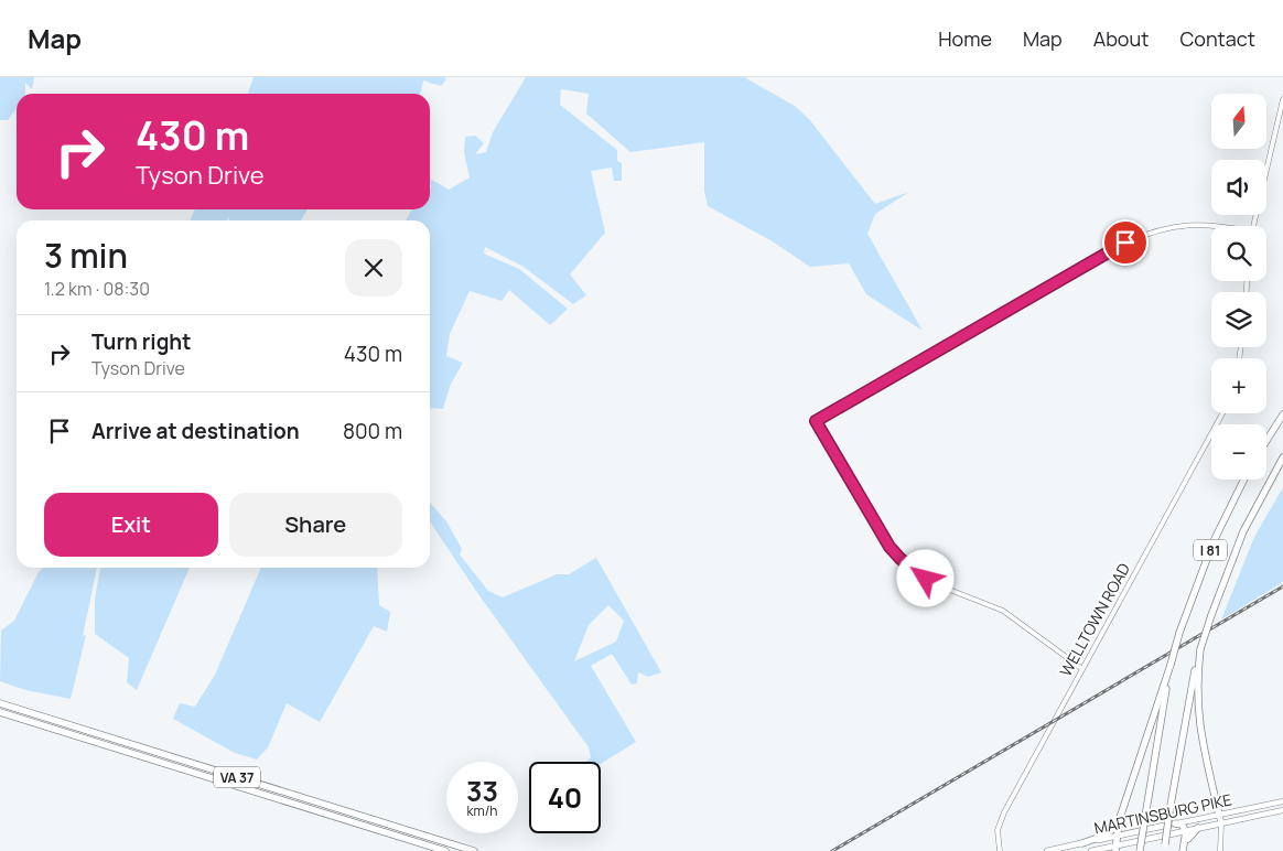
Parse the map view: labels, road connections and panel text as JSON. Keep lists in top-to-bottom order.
{
  "streets": {
    "highway": ["I 81", "VA 37", "MARTINSBURG PIKE"],
    "street": ["WELLTOWN ROAD"]
  },
  "north": "top",
  "page": {
    "header": "Map",
    "nav": [
      "Home",
      "Map",
      "About",
      "Contact"
    ],
    "map_buttons": ["+", "−"],
    "turn": ["430 m", "Tyson Drive"],
    "heading": ["3 min", "1.2 km · 08:30"],
    "list": [
      {
        "name": "Turn right",
        "note": "Tyson Drive",
        "value": "430 m"
      },
      {
        "name": "Arrive at destination",
        "value": "800 m"
      }
    ],
    "buttons": ["Exit", "Share"],
    "speed": "33 km/h",
    "limit": "40"
  }
}
